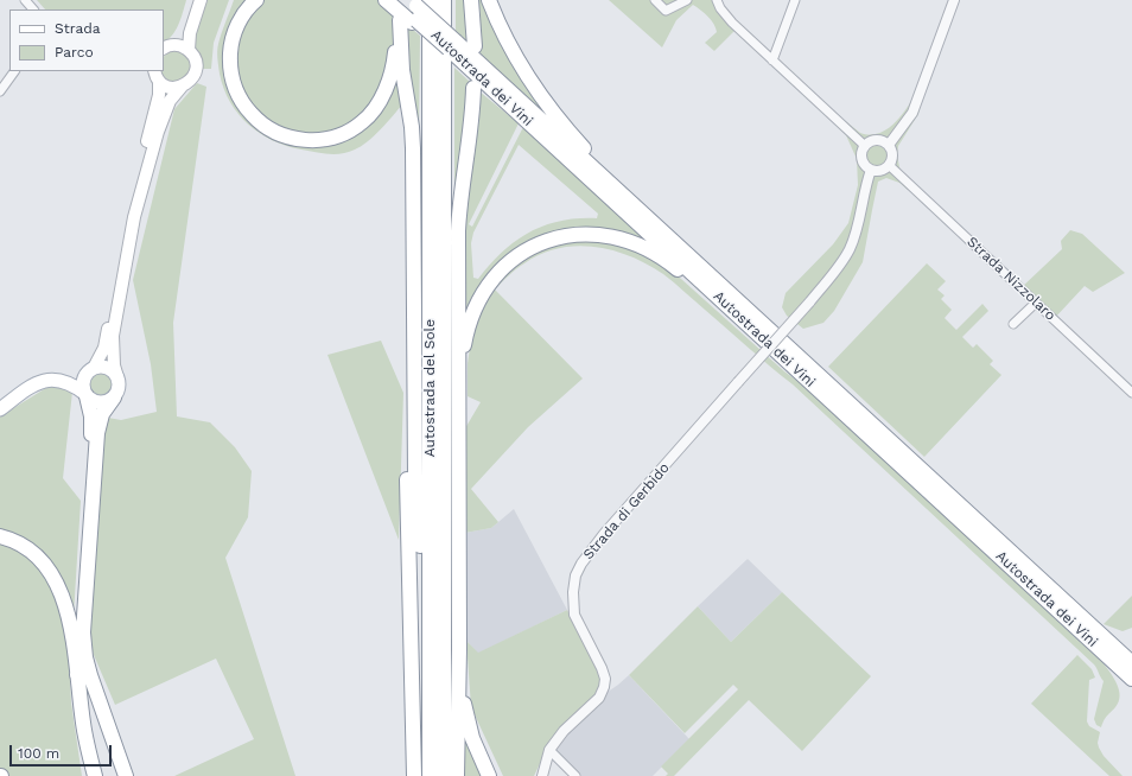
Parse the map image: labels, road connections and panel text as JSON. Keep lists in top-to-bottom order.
{
  "streets": {
    "highway": ["Autostrada dei Vini", "Autostrada del Sole"],
    "street": ["Strada Nizzolaro", "Strada di Gerbido"]
  },
  "crossings": [
    ["Autostrada dei Vini", "Autostrada del Sole"],
    ["Strada Nizzolaro", "Strada di Gerbido"]
  ],
  "legend": ["Strada", "Parco"],
  "scale_bar": "100 m"
}
